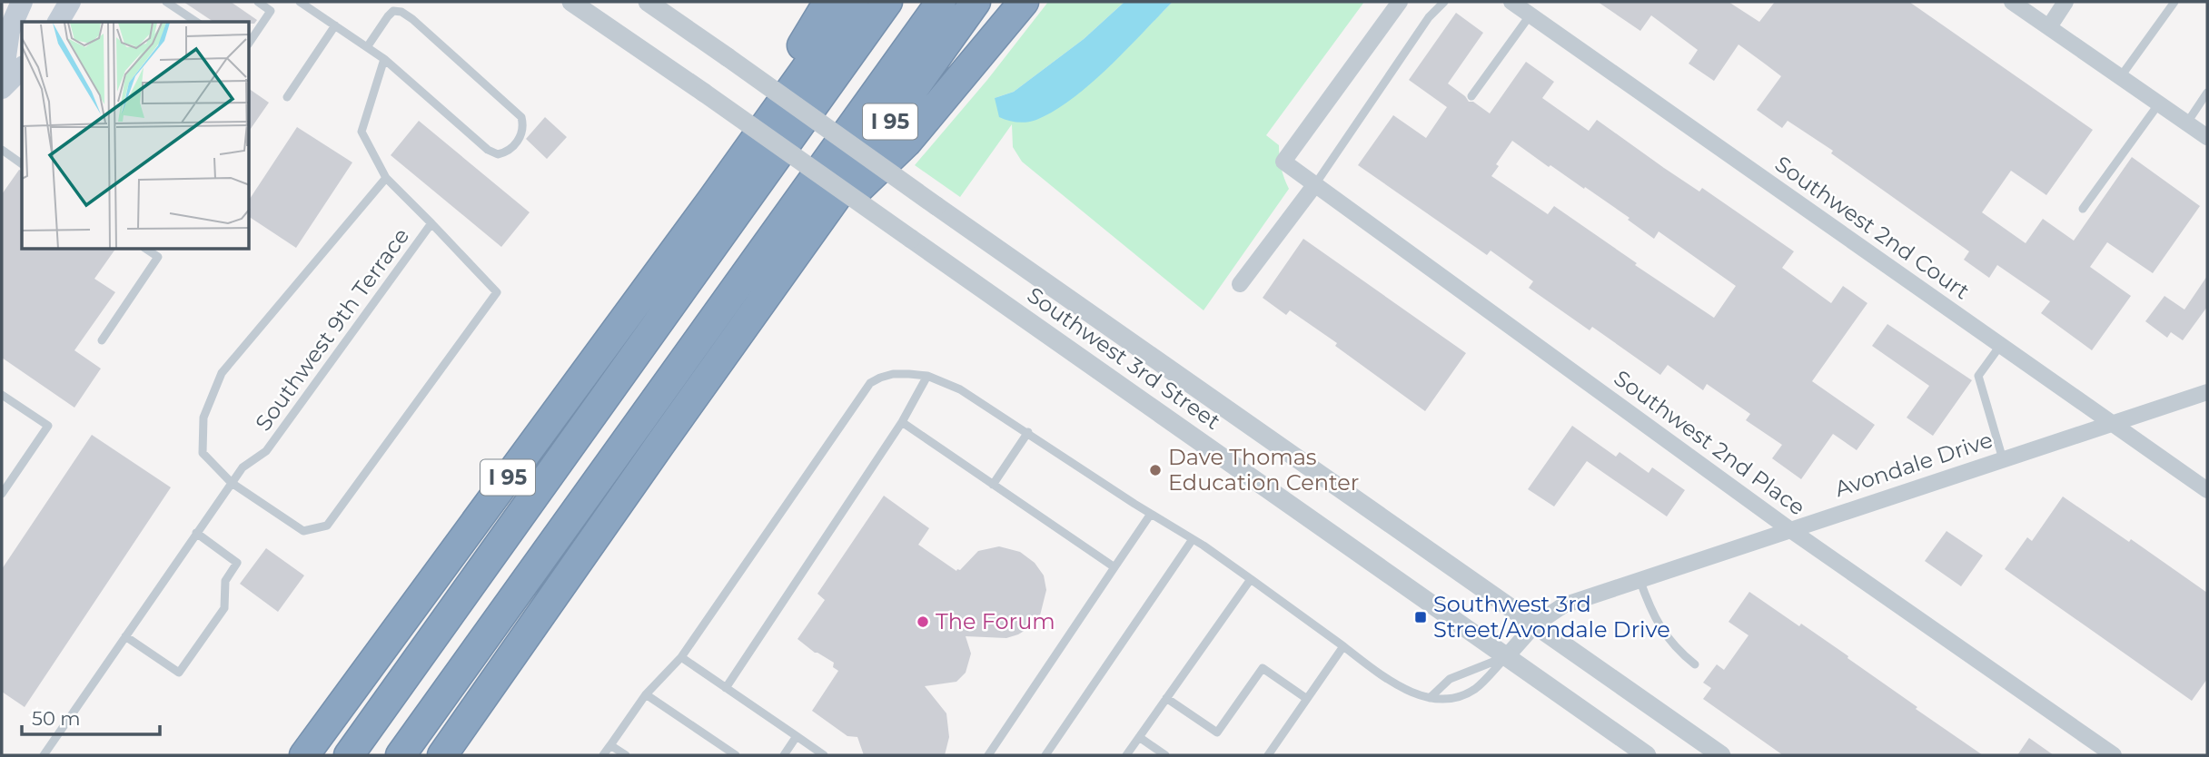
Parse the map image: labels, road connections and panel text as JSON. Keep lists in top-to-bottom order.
{
  "streets": {
    "highway": ["I 95"],
    "street": [
      "Southwest 2nd Court",
      "Southwest 3rd Street",
      "Southwest 2nd Place",
      "Avondale Drive"
    ],
    "lane": ["Southwest 9th Terrace"]
  },
  "crossings": [
    ["Southwest 2nd Court", "Avondale Drive"],
    ["Southwest 3rd Street", "Avondale Drive"],
    ["Southwest 2nd Place", "Avondale Drive"]
  ],
  "places": {
    "other": ["Dave Thomas Education Center", "The Forum"],
    "transit": ["Southwest 3rd Street/Avondale Drive"]
  },
  "scale_bar": "50 m"
}
